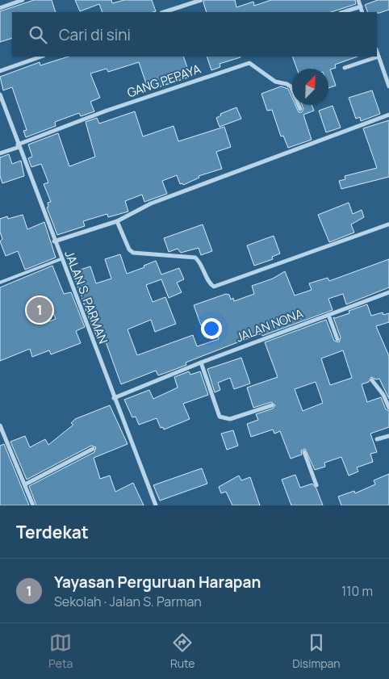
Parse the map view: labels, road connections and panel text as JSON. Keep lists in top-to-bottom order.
{
  "streets": {
    "street": ["GANG PEPAYA", "JALAN S. PARMAN", "JALAN NONA"]
  },
  "crossings": [
    ["GANG PEPAYA", "JALAN S. PARMAN"],
    ["JALAN S. PARMAN", "JALAN NONA"]
  ],
  "north": "top right",
  "page": {
    "search": "Cari di sini",
    "pins": "1",
    "heading": "Terdekat",
    "list": [
      {
        "mark": "1",
        "name": "Yayasan Perguruan Harapan",
        "note": "Sekolah · Jalan S. Parman",
        "value": "110 m"
      }
    ],
    "nav": ["Peta", "Rute", "Disimpan"]
  }
}
